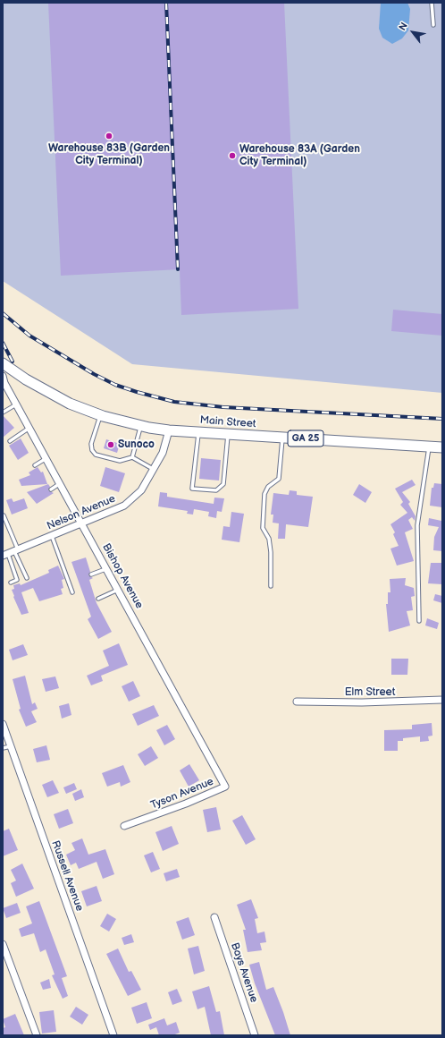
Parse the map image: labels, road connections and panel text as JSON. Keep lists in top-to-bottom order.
{
  "streets": {
    "main road": ["Main Street", "GA 25"],
    "street": [
      "Nelson Avenue",
      "Bishop Avenue",
      "Elm Street",
      "Tyson Avenue",
      "Russell Avenue",
      "Bays Avenue"
    ]
  },
  "crossings": [
    ["Main Street", "Nelson Avenue"],
    ["Main Street", "Bishop Avenue"],
    ["Nelson Avenue", "Bishop Avenue"],
    ["Bishop Avenue", "Tyson Avenue"]
  ],
  "places": ["Warehouse 83B (Garden City Terminal)", "Warehouse 83A (Garden City Terminal)", "Sunoco"],
  "north": "top left"
}
